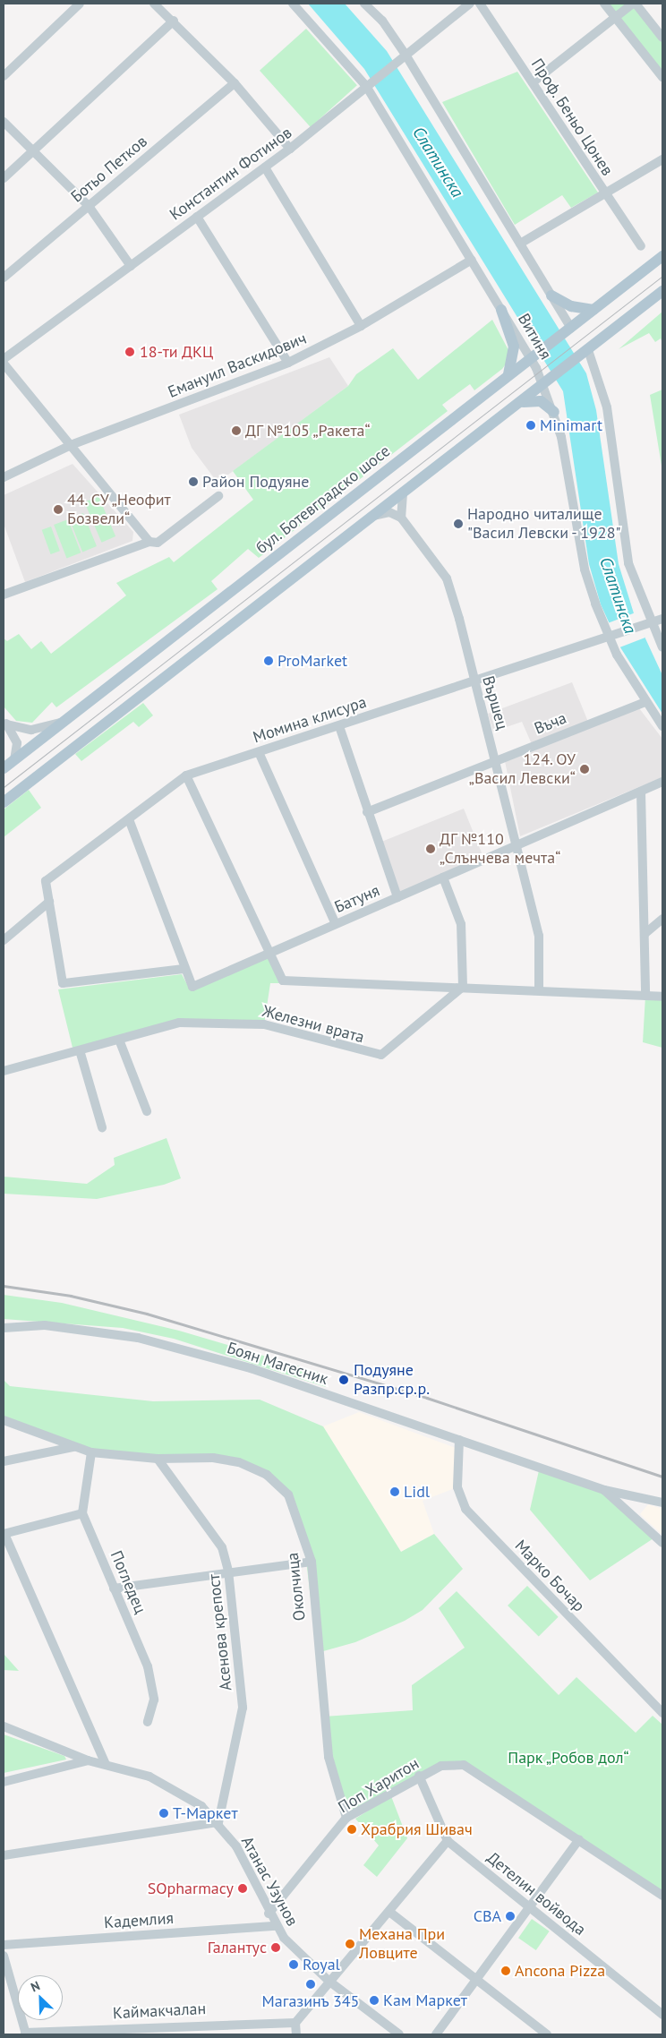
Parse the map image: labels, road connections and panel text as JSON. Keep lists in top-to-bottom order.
{
  "streets": {
    "main road": ["бул. Ботевградско шосе"],
    "street": [
      "Проф. Беньо Цонев",
      "Ботьо Петков",
      "Константин Фотинов",
      "Витиня",
      "Емануил Васкидович",
      "Вършец",
      "Момина клисура",
      "Въча",
      "Батуня",
      "Железни врата",
      "Боян Магесник",
      "Марко Бочар",
      "Погледец",
      "Околчица",
      "Асенова крепост",
      "Поп Харитон",
      "Атанас Узунов",
      "Детелин войвода",
      "Кадемлия",
      "Каймакчалан"
    ]
  },
  "crossings": [
    ["Константин Фотинов", "Витиня"],
    ["Витиня", "Емануил Васкидович"],
    ["Витиня", "бул. Ботевградско шосе"],
    ["Витиня", "Момина клисура"],
    ["Витиня", "Въча"],
    ["Вършец", "Момина клисура"],
    ["Вършец", "Въча"],
    ["Вършец", "Батуня"],
    ["Боян Магесник", "Марко Бочар"],
    ["Околчица", "Асенова крепост"],
    ["Околчица", "Поп Харитон"],
    ["Асенова крепост", "Атанас Узунов"],
    ["Поп Харитон", "Атанас Узунов"],
    ["Поп Харитон", "Детелин войвода"],
    ["Атанас Узунов", "Кадемлия"]
  ],
  "water": ["Слатинска"],
  "parks": ["Парк „Робов дол“"],
  "places": [
    "18-ти ДКЦ",
    "Minimart",
    "ДГ №105 „Ракета“",
    "Район Подуяне",
    "44. СУ „Неофит Бозвели“",
    "Народно читалище \"Васил Левски - 1928\"",
    "ProMarket",
    "124. ОУ „Васил Левски“",
    "ДГ №110 „Слънчева мечта“",
    "Подуяне Разпр.ср.р.",
    "Lidl",
    "Т-Маркет",
    "Храбрия Шивач",
    "SOpharmacy",
    "CBA",
    "Механа При Ловците",
    "Галантус",
    "Royal",
    "Ancona Pizza",
    "Магазинъ 345",
    "Кам Маркет"
  ],
  "north": "top left"
}
